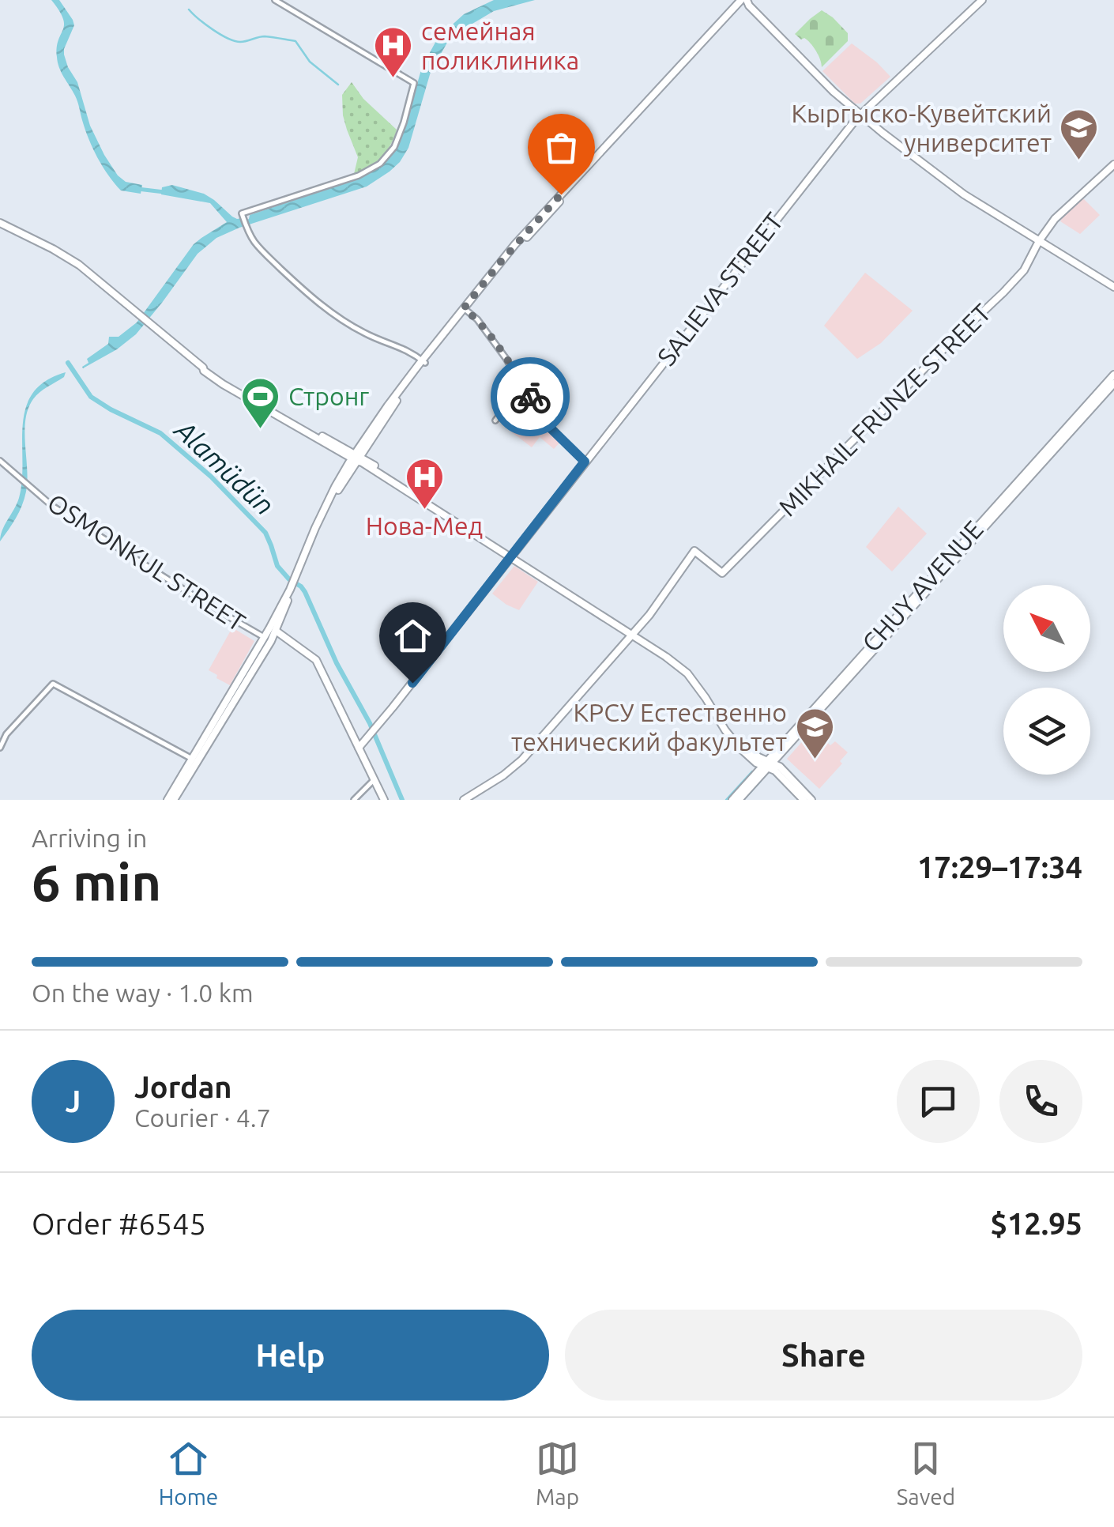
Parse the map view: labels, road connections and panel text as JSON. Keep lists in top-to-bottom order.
{
  "streets": {
    "main road": [
      "SALIEVA STREET",
      "MIKHAIL FRUNZE STREET",
      "OSMONKUL STREET",
      "CHUY AVENUE"
    ]
  },
  "water": ["Alamüdün"],
  "places": {
    "hospital": ["семейная поликлиника", "Нова-Мед"],
    "school or university": ["Кыргыско-Кувейтский университет", "КРСУ Естественно технический факультет"],
    "sports": ["Стронг"]
  },
  "north": "top left",
  "page": {
    "heading": ["6 min", "Arriving in", "17:29–17:34"],
    "panel": [
      "Jordan",
      "Courier · 4.7",
      "Order #6545",
      "$12.95"
    ],
    "bar": "On the way · 1.0 km",
    "round": "J",
    "buttons": ["Help", "Share"],
    "tabs": ["Home", "Map", "Saved"]
  }
}
